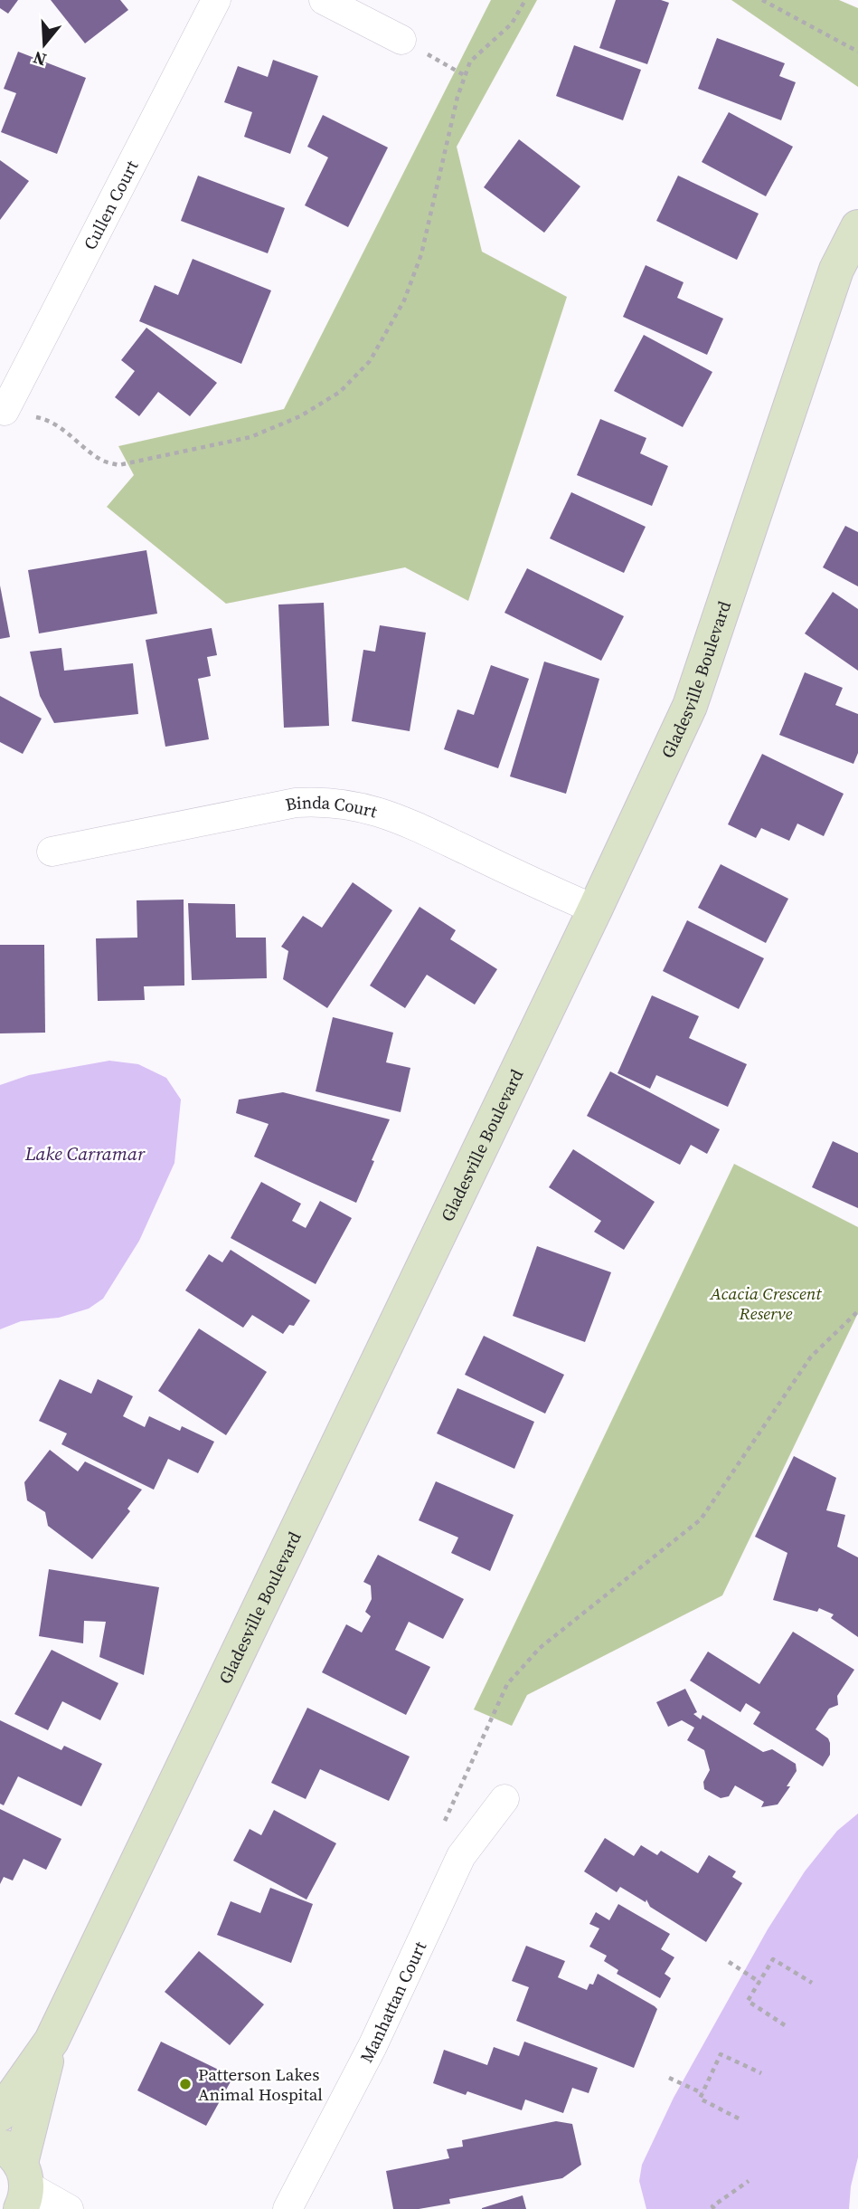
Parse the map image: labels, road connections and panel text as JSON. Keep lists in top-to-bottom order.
{
  "streets": {
    "street": [
      "Cullen Court",
      "Gladesville Boulevard",
      "Binda Court",
      "Manhattan Court"
    ]
  },
  "crossings": [
    ["Gladesville Boulevard", "Binda Court"]
  ],
  "water": ["Lake Carramar"],
  "parks": ["Acacia Crescent Reserve"],
  "places": ["Patterson Lakes Animal Hospital"],
  "north": "bottom"
}
